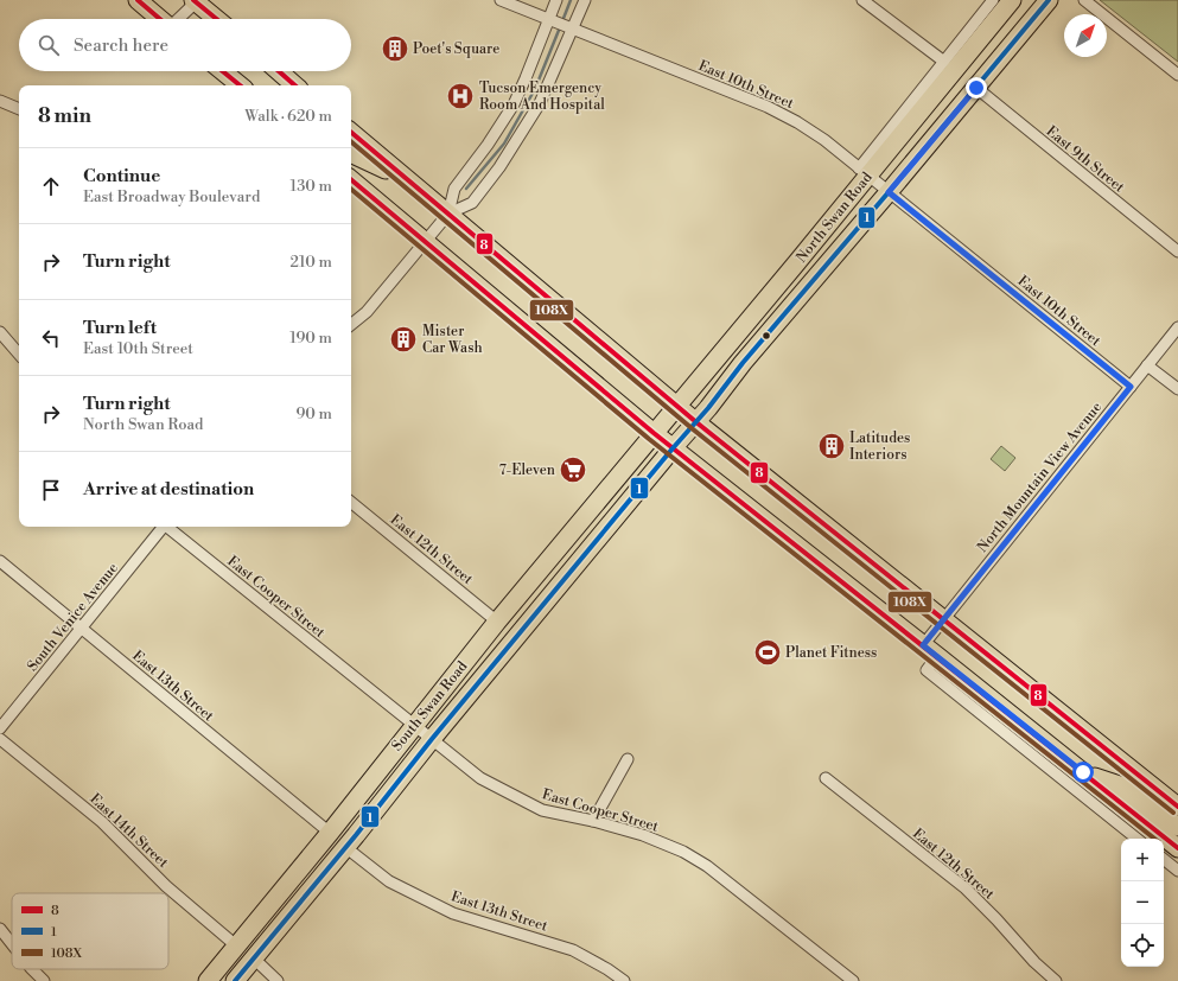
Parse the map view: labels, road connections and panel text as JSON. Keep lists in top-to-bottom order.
{
  "streets": {
    "main road": ["North Swan Road", "South Swan Road"],
    "street": [
      "East 10th Street",
      "East 9th Street",
      "North Mountain View Avenue",
      "East 12th Street",
      "East Cooper Street",
      "South Venice Avenue",
      "East 13th Street",
      "East 14th Street"
    ]
  },
  "crossings": [
    ["East 10th Street", "North Swan Road"],
    ["East 10th Street", "North Mountain View Avenue"],
    ["East 9th Street", "North Swan Road"],
    ["North Swan Road", "South Swan Road"],
    ["East 12th Street", "South Swan Road"],
    ["East Cooper Street", "South Swan Road"],
    ["South Venice Avenue", "East 13th Street"],
    ["East 13th Street", "South Swan Road"],
    ["South Swan Road", "East 14th Street"]
  ],
  "places": {
    "building": ["Poet's Square", "Mister Car Wash", "Latitudes Interiors"],
    "hospital": ["Tucson Emergency Room And Hospital"],
    "supermarket": ["7-Eleven"],
    "sports": ["Planet Fitness"]
  },
  "lines": ["transit line 8", "transit line 1", "transit line 108X"],
  "legend": ["8", "1", "108X"],
  "north": "top right",
  "page": {
    "search": "Search here",
    "heading": ["8 min", "Walk · 620 m"],
    "list": [
      ["Continue", "East Broadway Boulevard", "130 m"],
      ["Turn right", "210 m"],
      ["Turn left", "East 10th Street", "190 m"],
      ["Turn right", "North Swan Road", "90 m"],
      "Arrive at destination"
    ],
    "map_buttons": ["+", "−"]
  }
}
